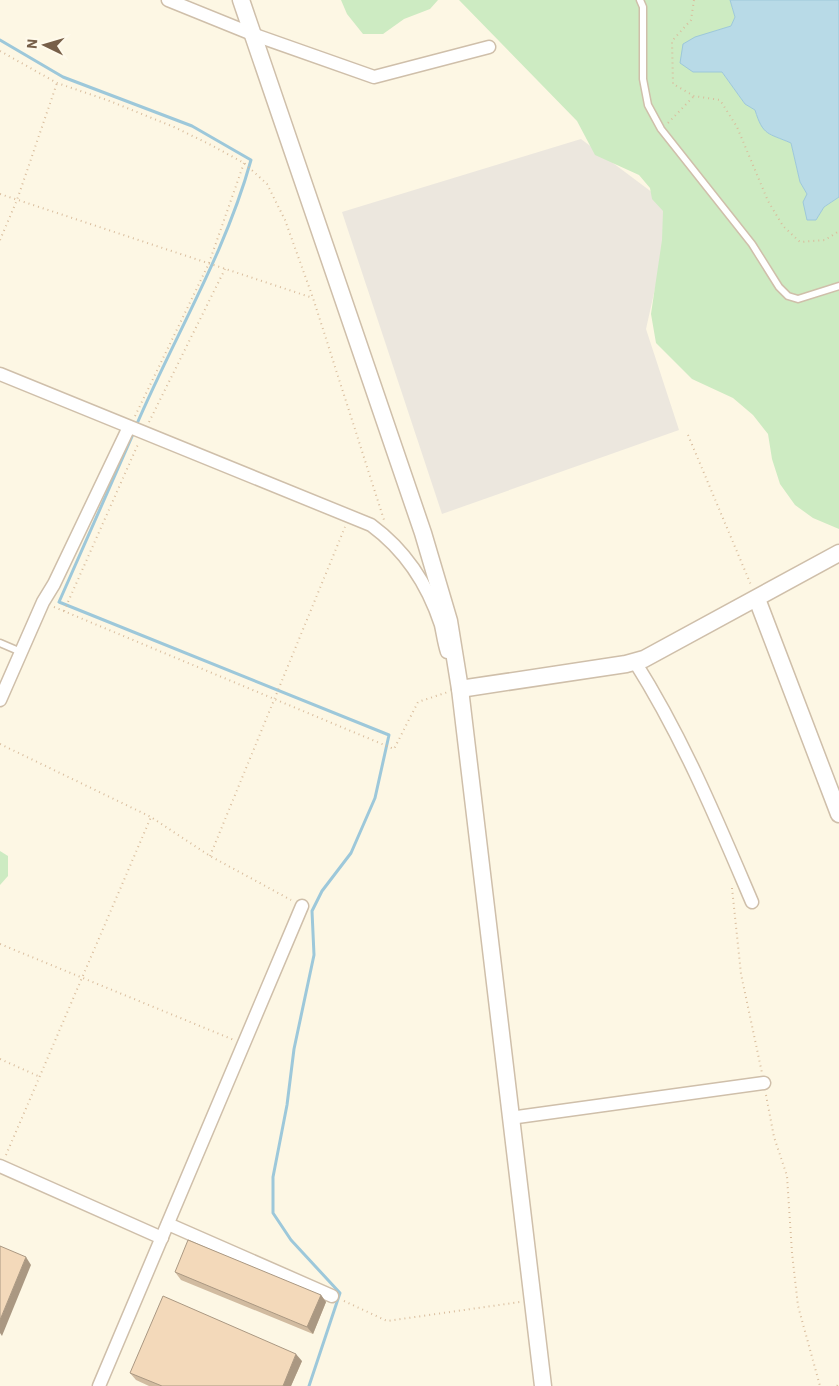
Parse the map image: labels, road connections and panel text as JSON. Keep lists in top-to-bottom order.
{
  "north": "left"
}
